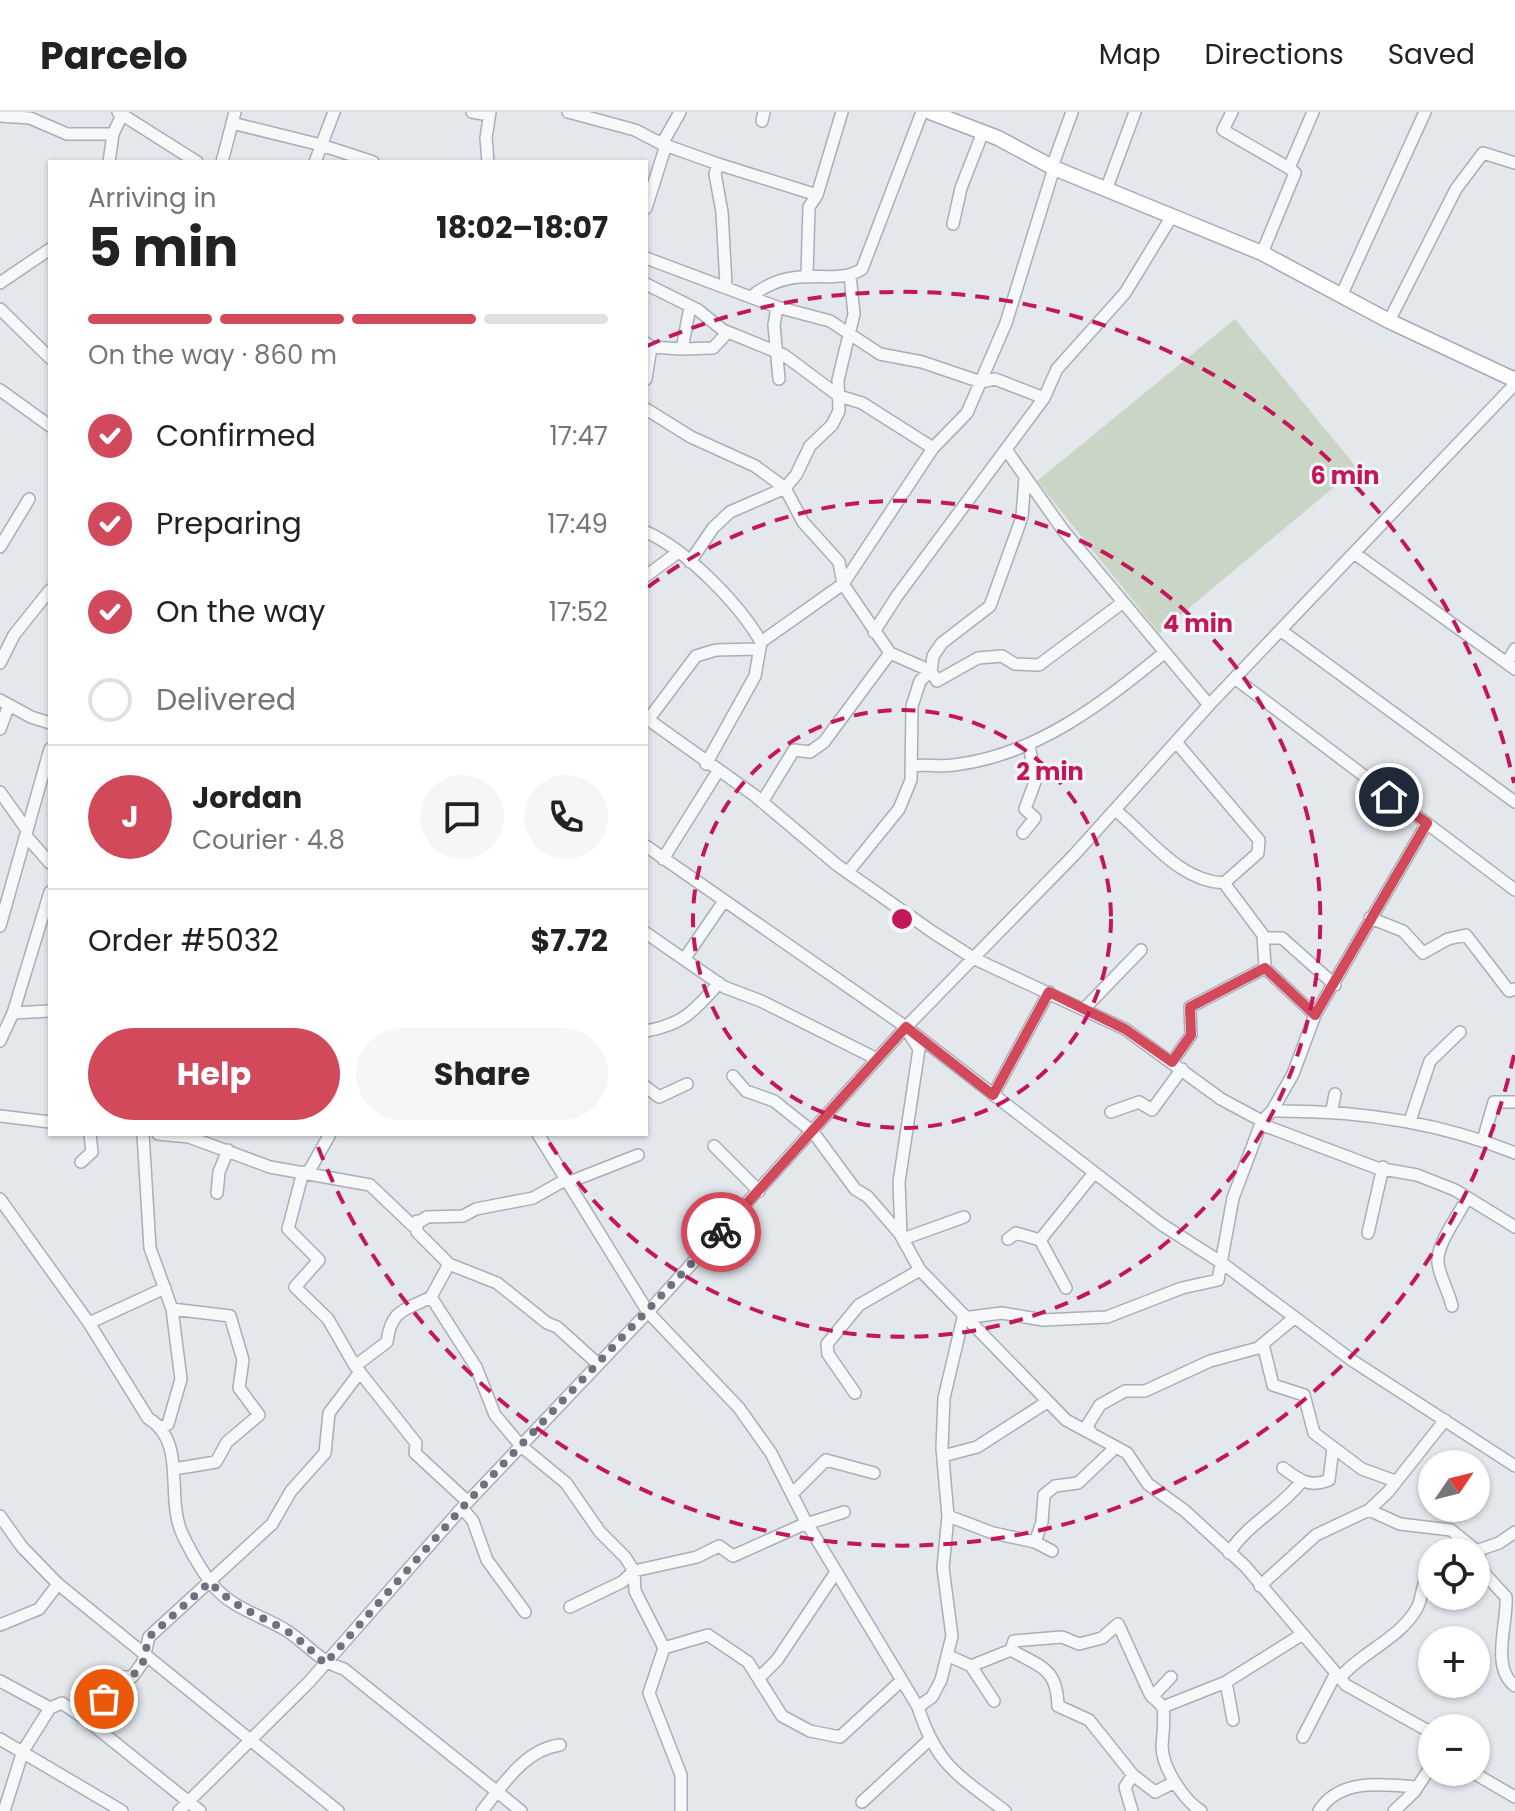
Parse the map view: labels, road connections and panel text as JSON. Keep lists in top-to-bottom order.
{
  "north": "top right",
  "page": {
    "header": "Parcelo",
    "nav": ["Map", "Directions", "Saved"],
    "heading": ["5 min", "Arriving in", "18:02–18:07"],
    "panel": [
      "Jordan",
      "Courier · 4.8",
      "Order #5032",
      "$7.72"
    ],
    "bar": "On the way · 860 m",
    "list": [
      ["Confirmed", "17:47"],
      ["Preparing", "17:49"],
      ["On the way", "17:52"],
      "Delivered"
    ],
    "round": "J",
    "buttons": ["Help", "Share"],
    "map_buttons": ["+", "−"]
  },
  "rings": ["6 min", "4 min", "2 min"]
}
